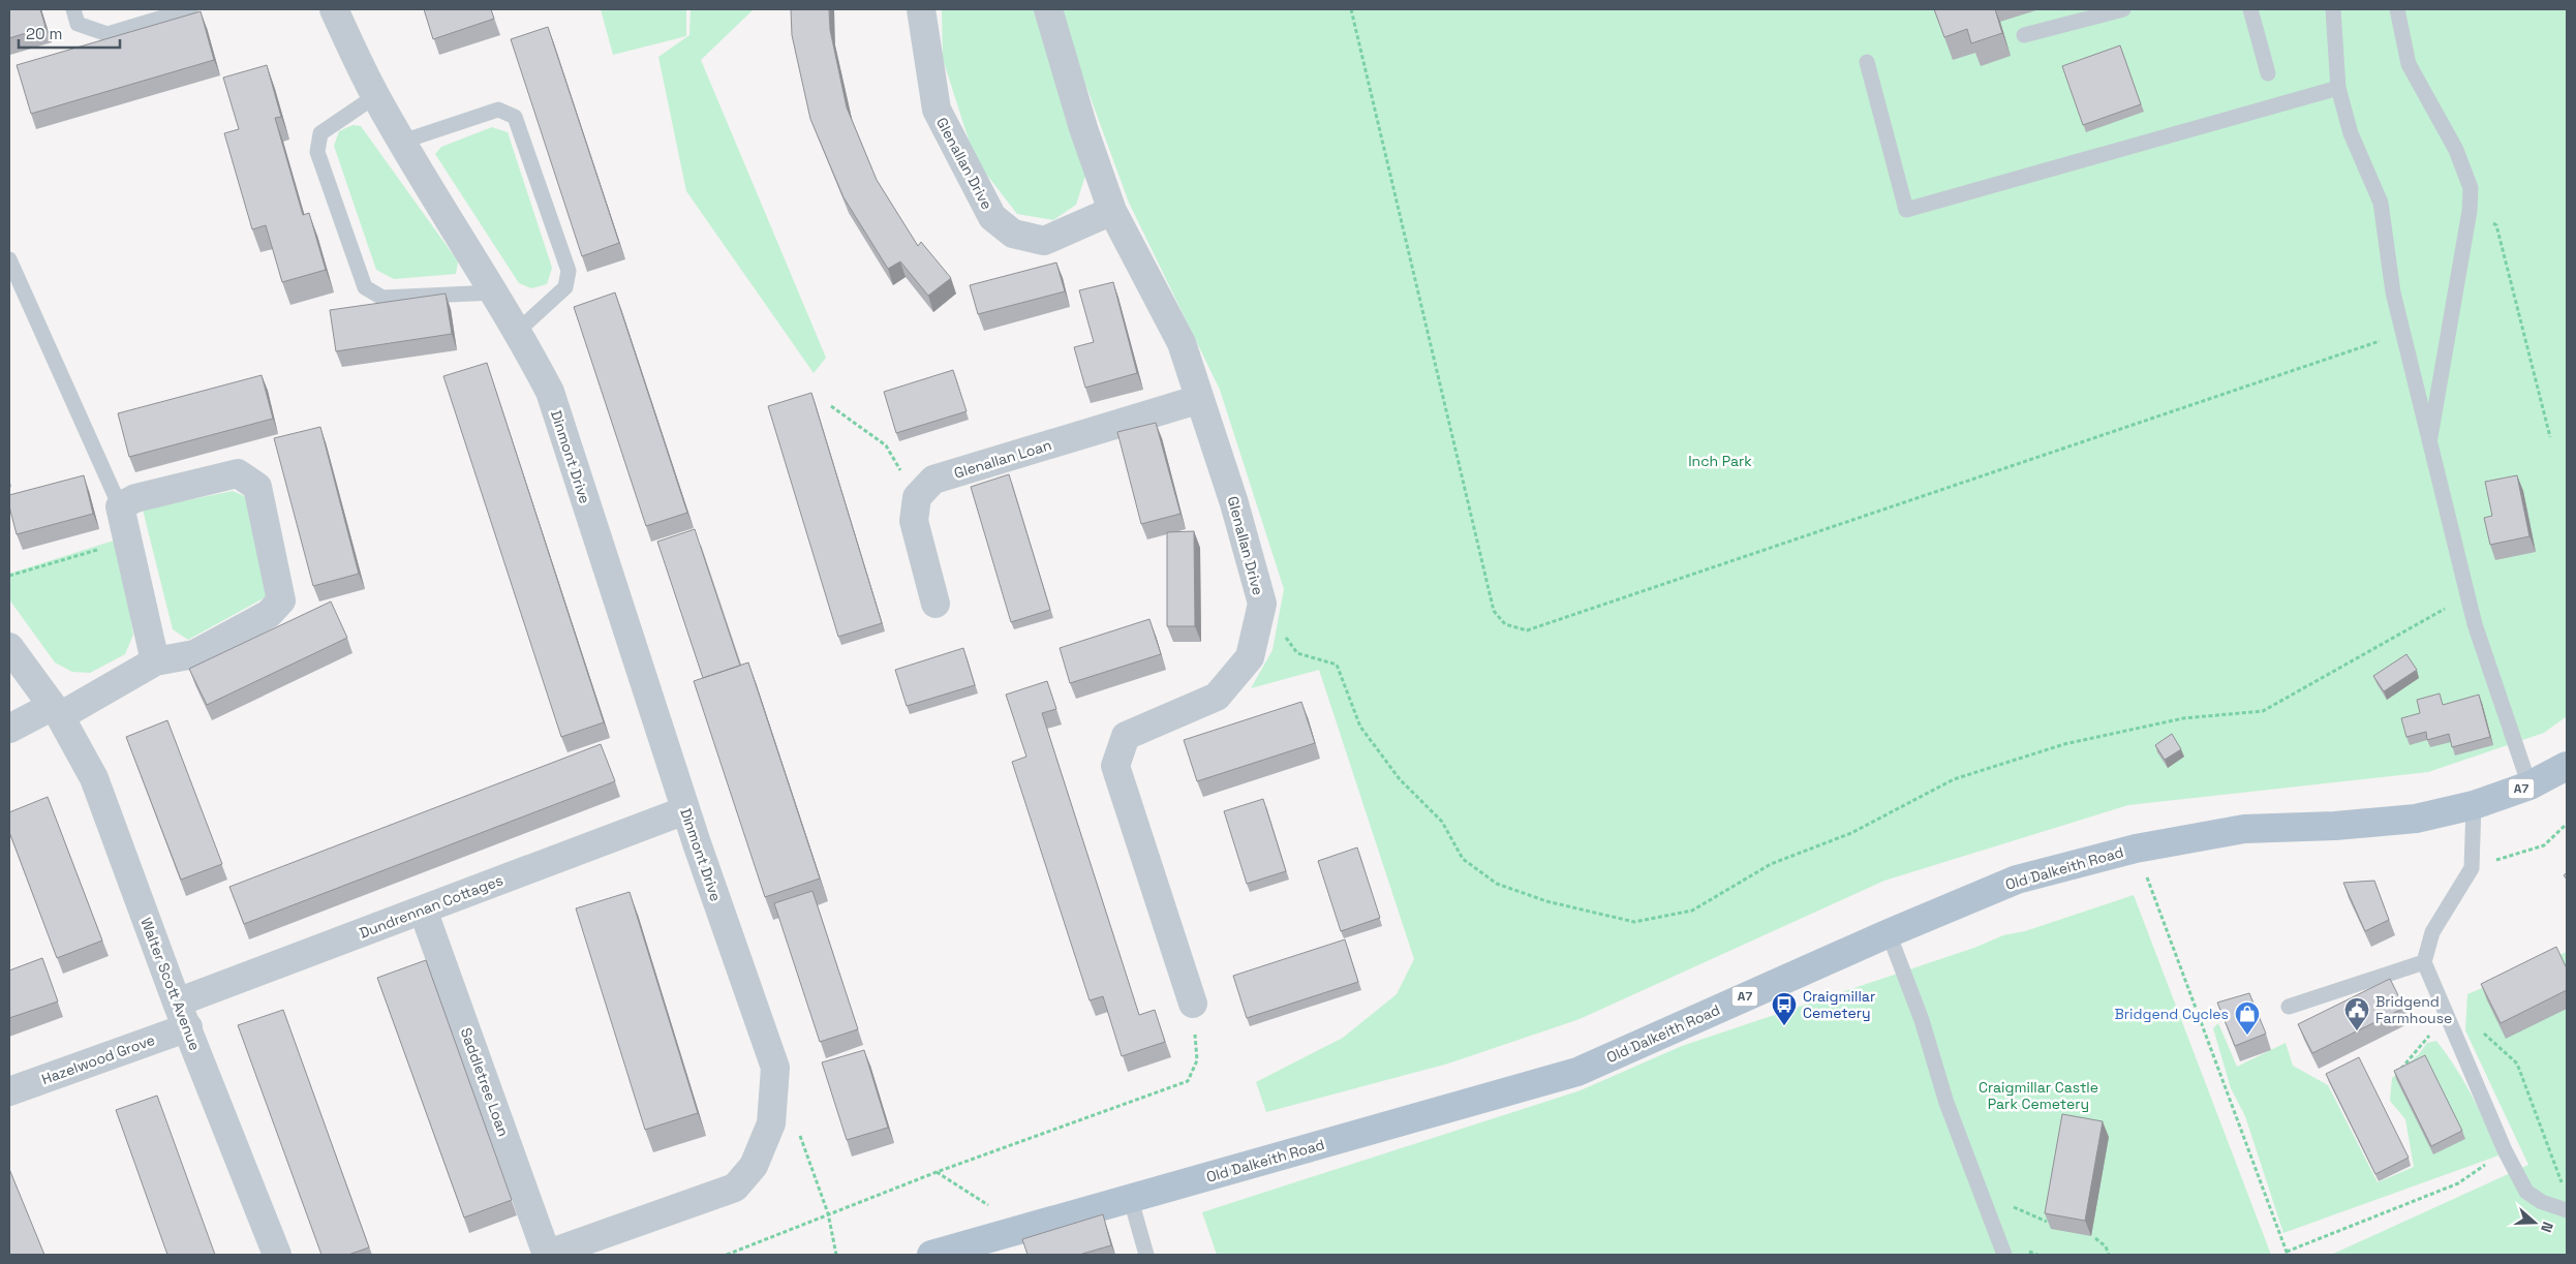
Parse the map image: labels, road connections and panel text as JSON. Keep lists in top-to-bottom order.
{
  "streets": {
    "main road": ["A7", "Old Dalkeith Road"],
    "street": [
      "Glenallan Drive",
      "Dinmont Drive",
      "Glenallan Loan",
      "Dundrennan Cottages",
      "Walter Scott Avenue",
      "Hazelwood Grove",
      "Saddletree Loan"
    ]
  },
  "crossings": [
    ["Glenallan Drive", "Glenallan Loan"],
    ["Dinmont Drive", "Dundrennan Cottages"],
    ["Dinmont Drive", "Saddletree Loan"],
    ["Dundrennan Cottages", "Walter Scott Avenue"],
    ["Dundrennan Cottages", "Hazelwood Grove"],
    ["Dundrennan Cottages", "Saddletree Loan"],
    ["Walter Scott Avenue", "Hazelwood Grove"]
  ],
  "parks": ["Inch Park", "Craigmillar Castle Park Cemetery"],
  "places": {
    "bus stop": ["Craigmillar Cemetery"],
    "public building": ["Bridgend Farmhouse"],
    "shop": ["Bridgend Cycles"]
  },
  "scale_bar": "20 m",
  "north": "right"
}
